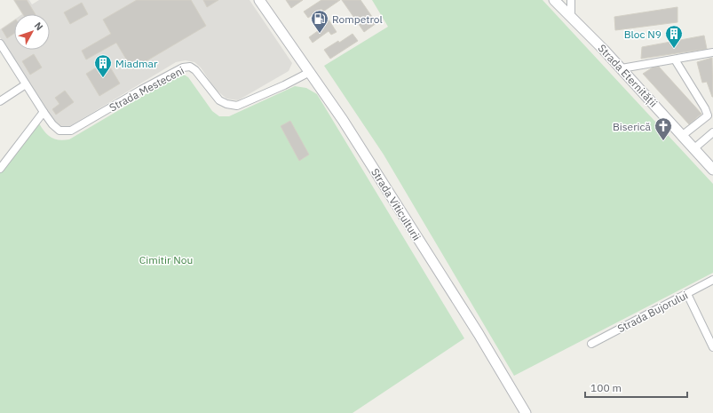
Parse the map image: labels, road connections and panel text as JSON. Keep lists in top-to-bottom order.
{
  "streets": {
    "main road": ["Strada Eternității", "Strada Viticulturii"],
    "street": ["Strada Mesteceni", "Strada Bujorului"]
  },
  "crossings": [
    ["Strada Mesteceni", "Strada Viticulturii"]
  ],
  "parks": ["Cimitir Nou"],
  "places": {
    "fuel station": ["Rompetrol"],
    "building": ["Bloc N9", "Miadmar"],
    "church": ["Biserică"]
  },
  "scale_bar": "100 m",
  "north": "top right"
}
